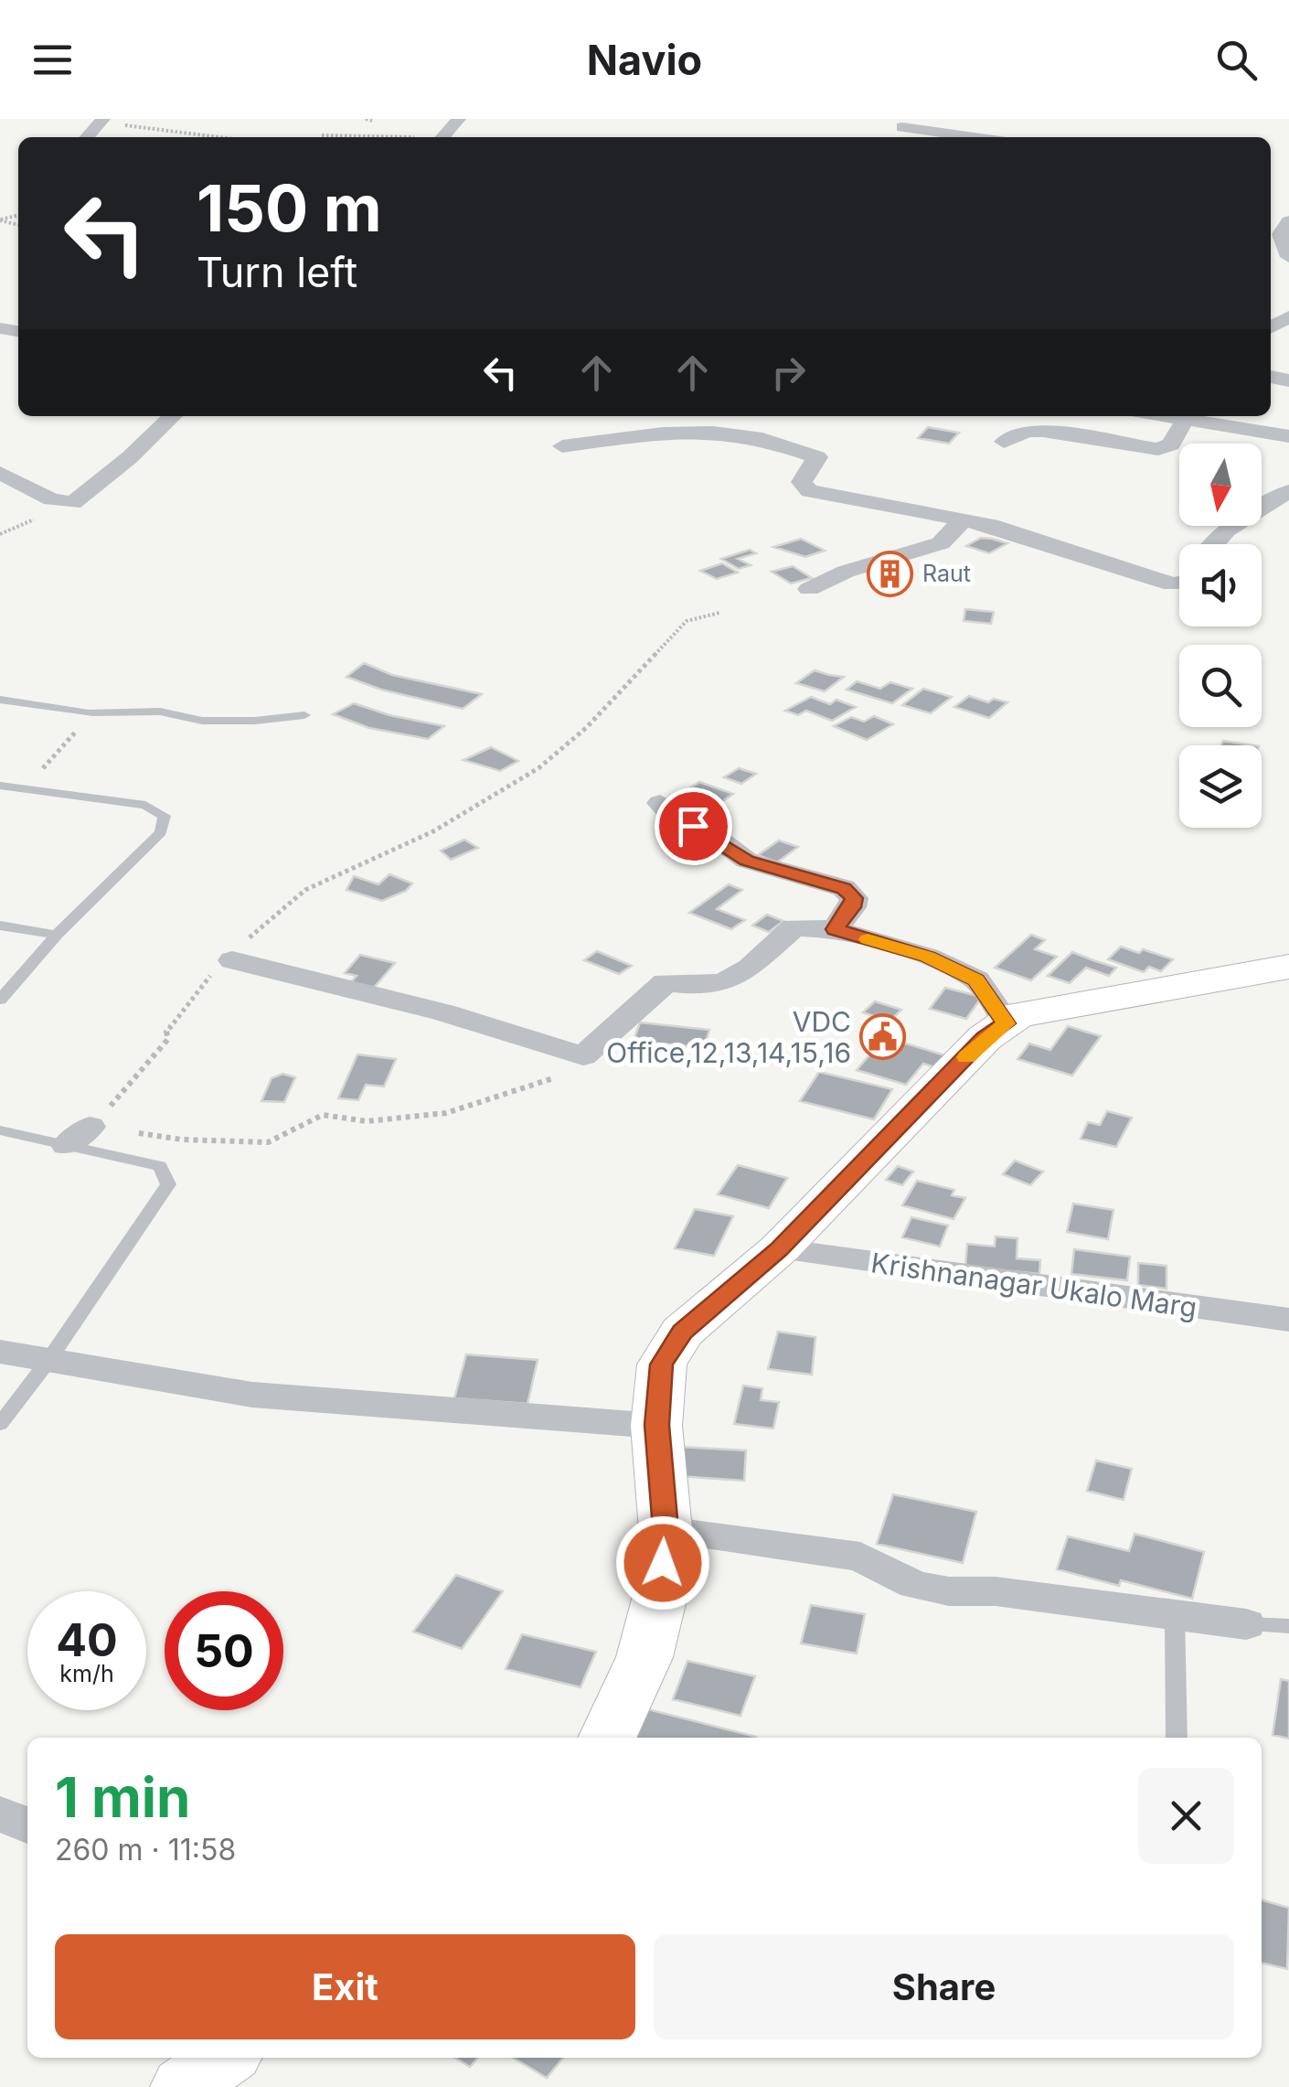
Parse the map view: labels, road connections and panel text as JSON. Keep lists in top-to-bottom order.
{
  "streets": {
    "street": ["Krishnanagar Ukalo Marg"]
  },
  "places": {
    "building": ["Raut"],
    "public building": ["VDC Office,12,13,14,15,16"]
  },
  "north": "bottom",
  "page": {
    "header": "Navio",
    "turn": ["150 m", "Turn left"],
    "speed": "40 km/h",
    "limit": "50",
    "heading": ["1 min", "260 m · 11:58"],
    "buttons": ["Exit", "Share"]
  }
}
